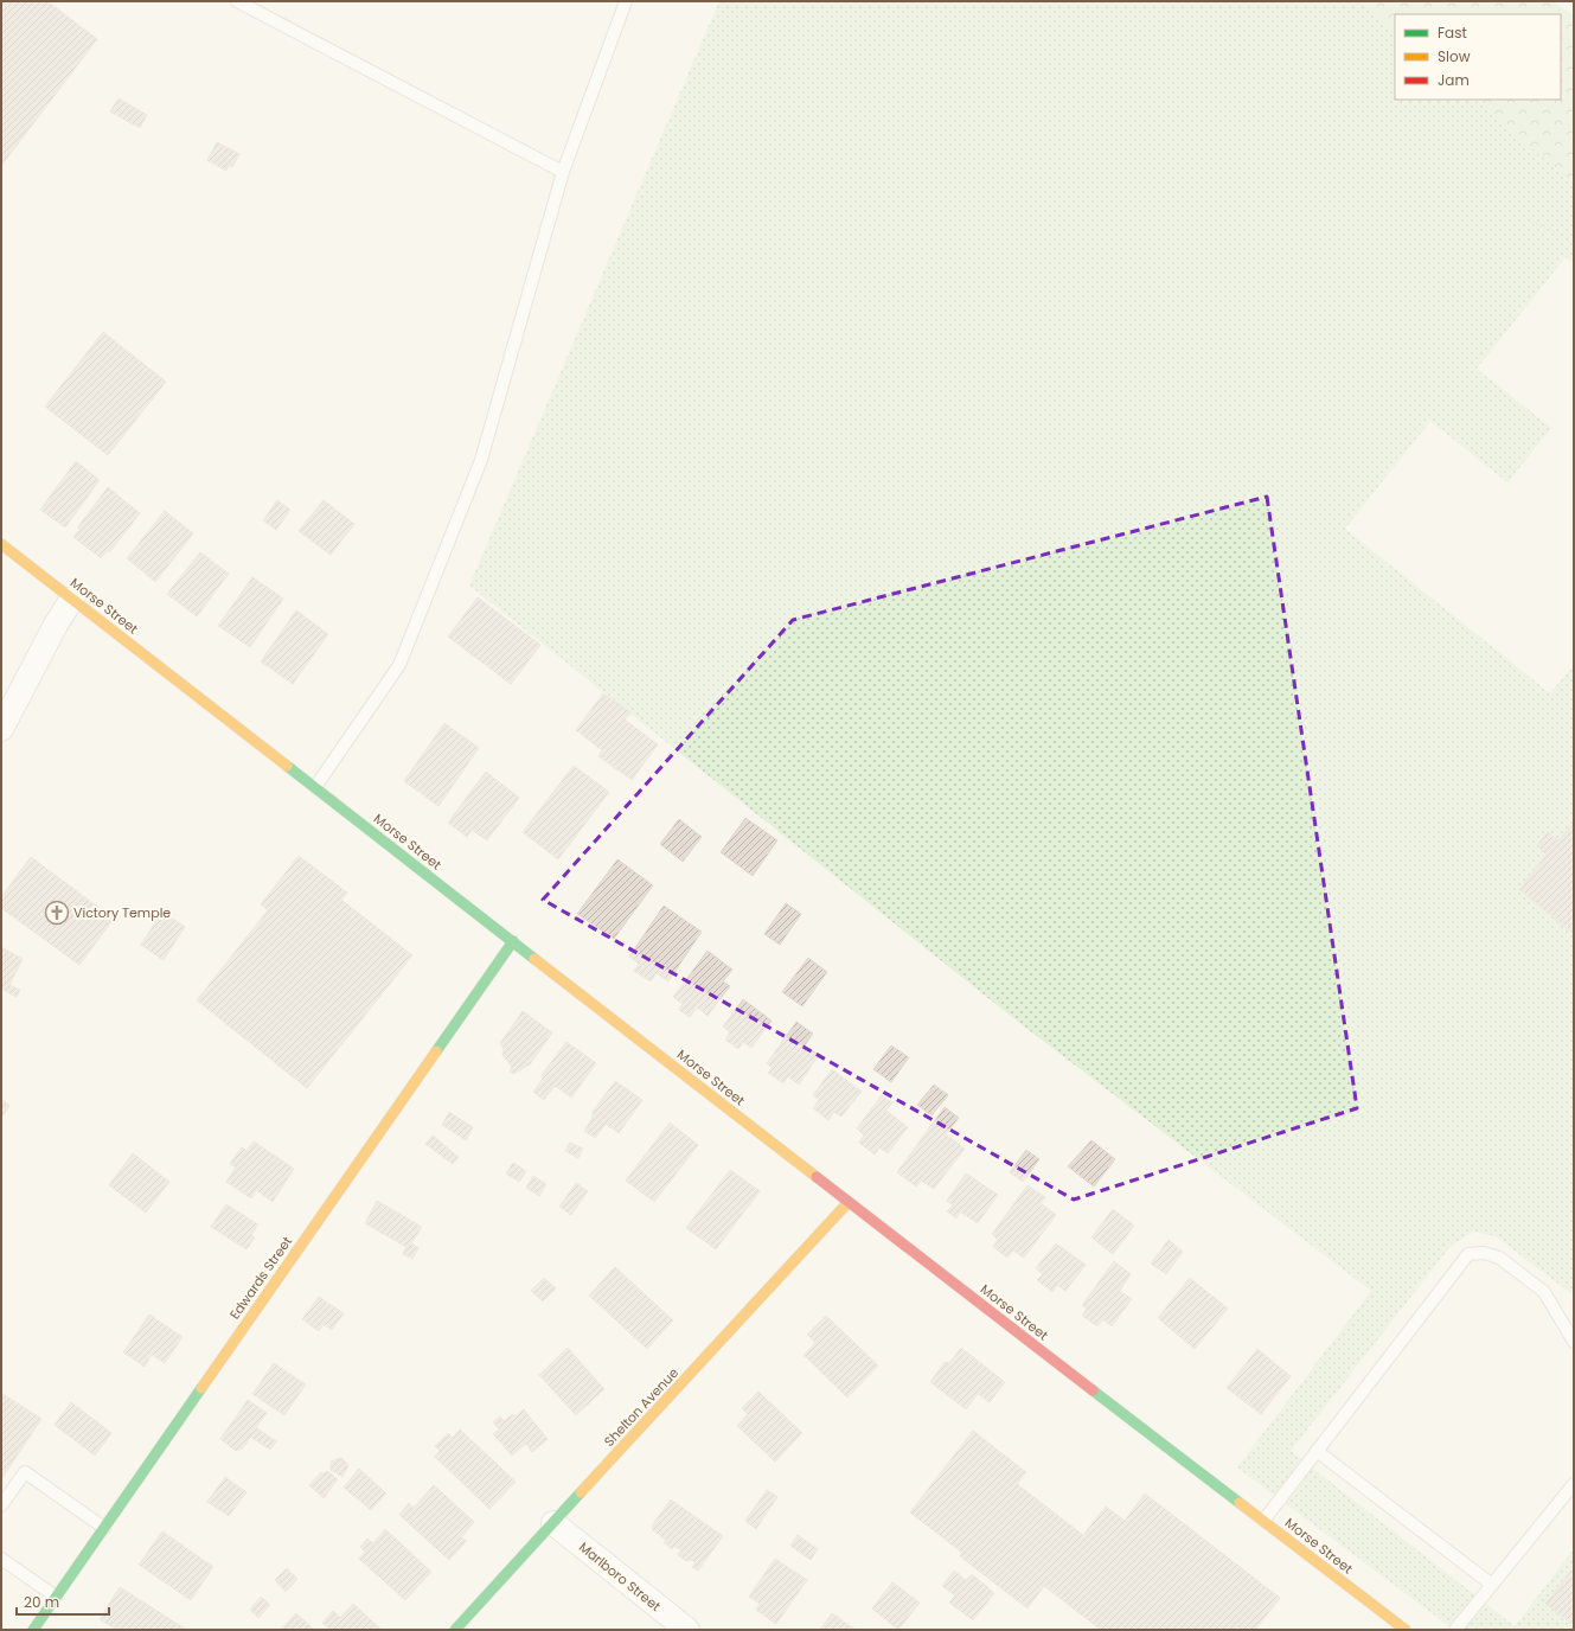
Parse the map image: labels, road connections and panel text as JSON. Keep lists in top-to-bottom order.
{
  "streets": {
    "main road": ["Morse Street", "Edwards Street", "Shelton Avenue"],
    "street": ["Marlboro Street"]
  },
  "crossings": [
    ["Morse Street", "Edwards Street"],
    ["Morse Street", "Shelton Avenue"],
    ["Shelton Avenue", "Marlboro Street"]
  ],
  "places": {
    "church": ["Victory Temple"]
  },
  "legend": ["Fast", "Slow", "Jam"],
  "scale_bar": "20 m"
}
